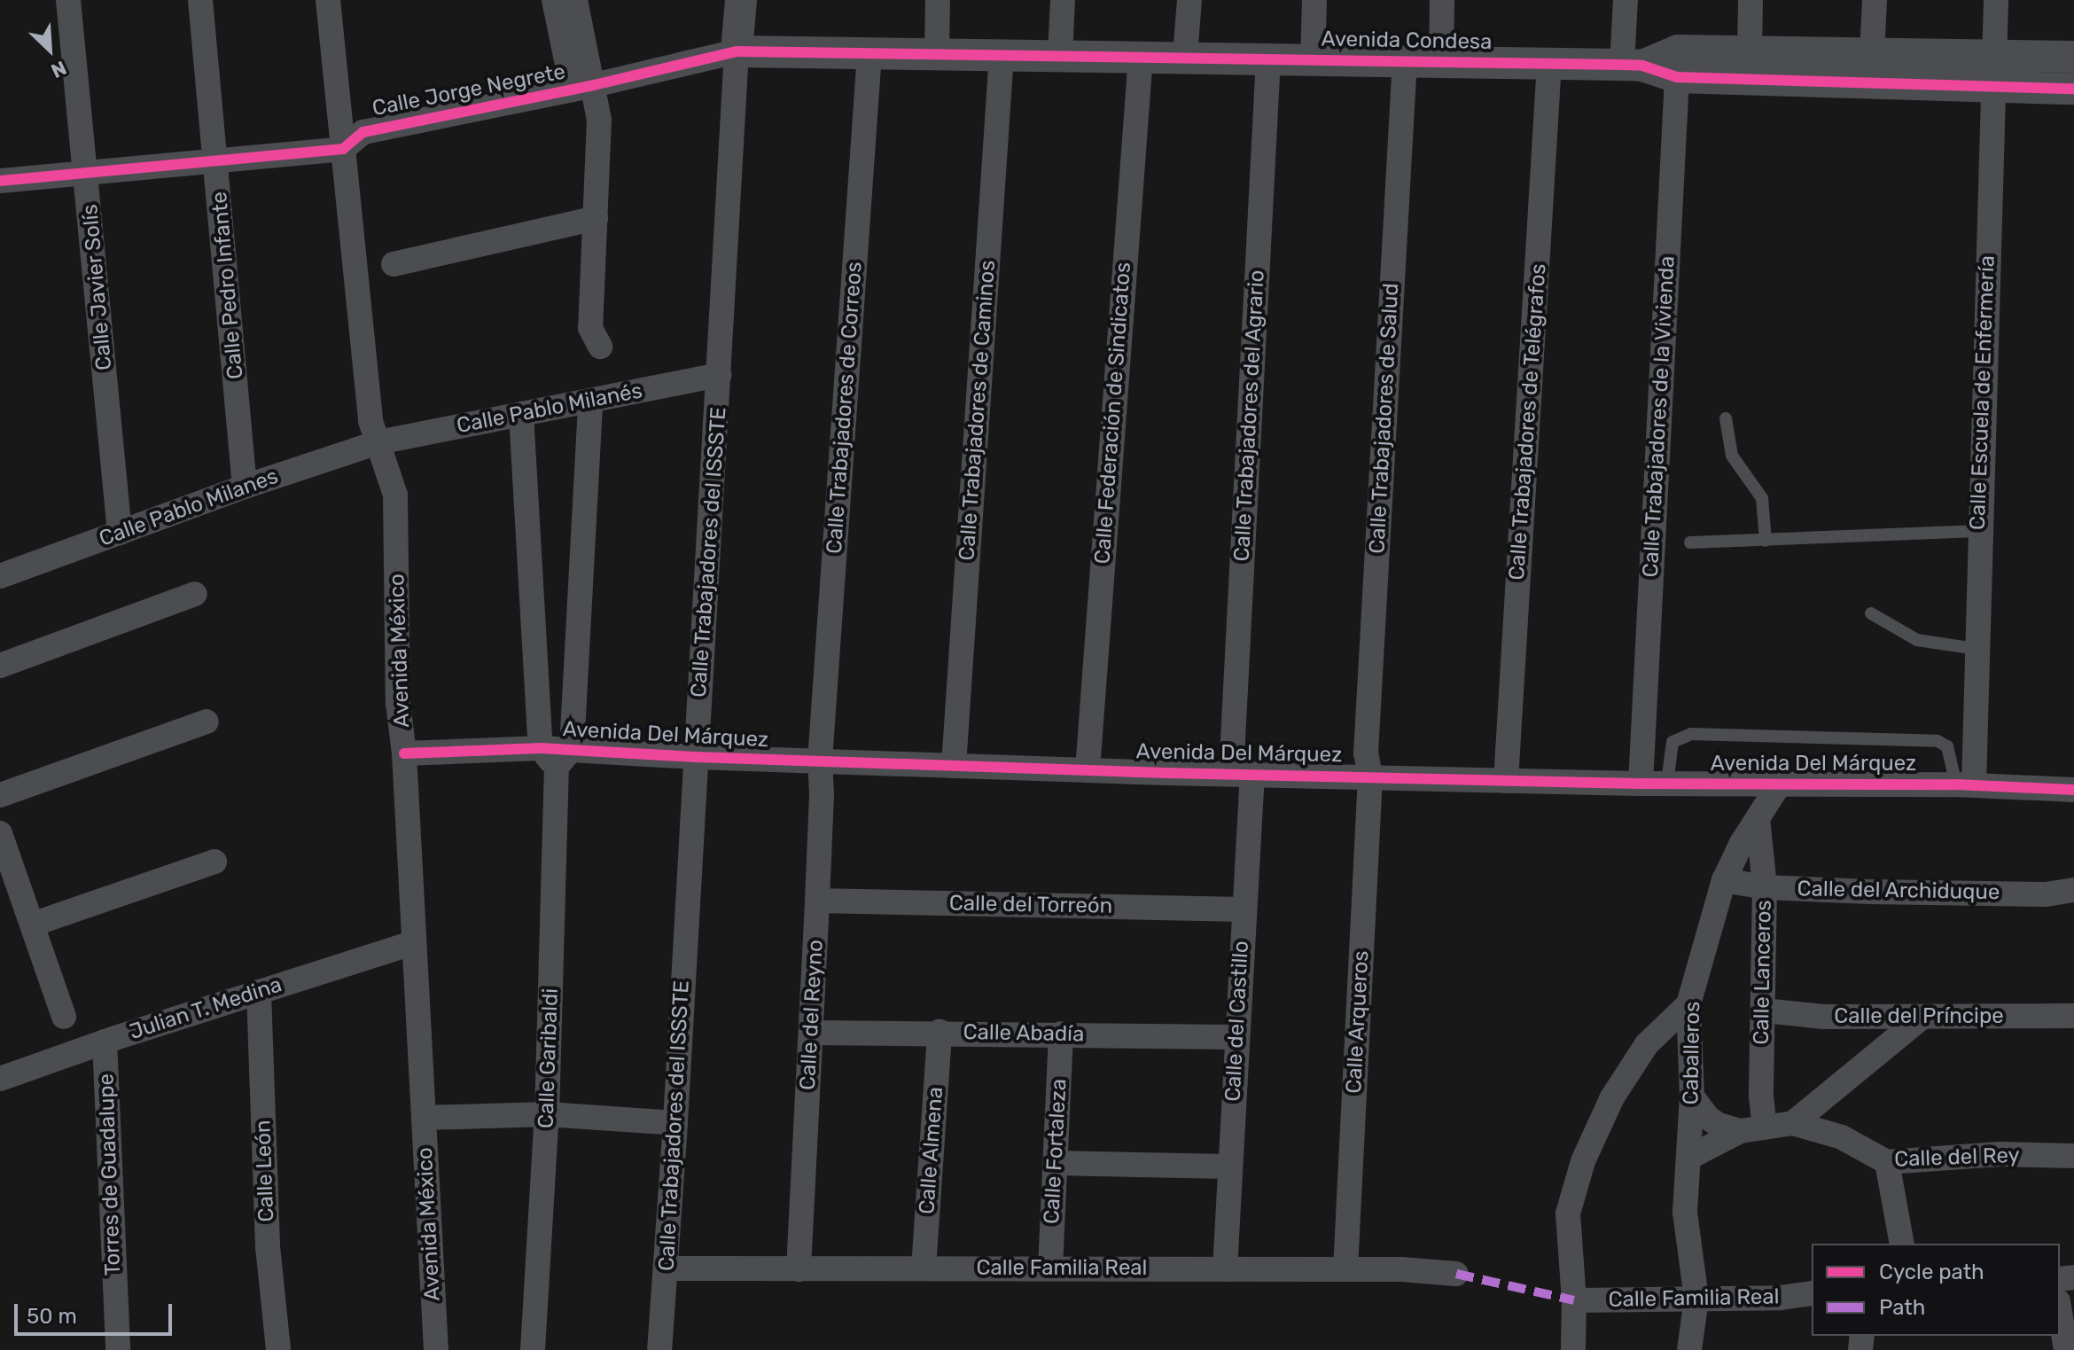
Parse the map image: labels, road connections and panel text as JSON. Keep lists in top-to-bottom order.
{
  "streets": {
    "street": [
      "Avenida Condesa",
      "Calle Jorge Negrete",
      "Calle Pedro Infante",
      "Calle Javier Solís",
      "Calle Escuela de Enfermería",
      "Calle Trabajadores de Correos",
      "Calle Pablo Milanés",
      "Calle Trabajadores de Caminos",
      "Calle Federación de Sindicatos",
      "Calle Trabajadores del Agrario",
      "Calle Trabajadores de la Vivienda",
      "Calle Trabajadores de Salud",
      "Calle Trabajadores de Telégrafos",
      "Calle Pablo Milanes",
      "Calle Trabajadores del ISSSTE",
      "Avenida México",
      "Avenida Del Márquez",
      "Calle del Archiduque",
      "Calle del Torreón",
      "Calle Lanceros",
      "Julian T. Medina",
      "Calle del Reyno",
      "Calle del Príncipe",
      "Calle del Castillo",
      "Calle Arqueros",
      "Calle Abadía",
      "Caballeros",
      "Calle Garibaldi",
      "Calle Almena",
      "Calle Fortaleza",
      "Calle del Rey",
      "Calle León",
      "Torres de Guadalupe",
      "Calle Familia Real"
    ]
  },
  "crossings": [
    ["Avenida Condesa", "Calle Jorge Negrete"],
    ["Avenida Condesa", "Calle Escuela de Enfermería"],
    ["Avenida Condesa", "Calle Trabajadores de Correos"],
    ["Avenida Condesa", "Calle Trabajadores de Caminos"],
    ["Avenida Condesa", "Calle Federación de Sindicatos"],
    ["Avenida Condesa", "Calle Trabajadores del Agrario"],
    ["Avenida Condesa", "Calle Trabajadores de la Vivienda"],
    ["Avenida Condesa", "Calle Trabajadores de Salud"],
    ["Avenida Condesa", "Calle Trabajadores de Telégrafos"],
    ["Avenida Condesa", "Calle Trabajadores del ISSSTE"],
    ["Calle Jorge Negrete", "Calle Pedro Infante"],
    ["Calle Jorge Negrete", "Calle Javier Solís"],
    ["Calle Jorge Negrete", "Calle Trabajadores del ISSSTE"],
    ["Calle Jorge Negrete", "Avenida México"],
    ["Calle Pedro Infante", "Calle Pablo Milanes"],
    ["Calle Javier Solís", "Calle Pablo Milanes"],
    ["Calle Escuela de Enfermería", "Avenida Del Márquez"],
    ["Calle Trabajadores de Correos", "Avenida Del Márquez"],
    ["Calle Trabajadores de Correos", "Calle del Reyno"],
    ["Calle Pablo Milanés", "Calle Pablo Milanes"],
    ["Calle Pablo Milanés", "Calle Trabajadores del ISSSTE"],
    ["Calle Pablo Milanés", "Avenida México"],
    ["Calle Pablo Milanés", "Calle Garibaldi"],
    ["Calle Trabajadores de Caminos", "Avenida Del Márquez"],
    ["Calle Federación de Sindicatos", "Avenida Del Márquez"],
    ["Calle Trabajadores del Agrario", "Avenida Del Márquez"],
    ["Calle Trabajadores del Agrario", "Calle del Castillo"],
    ["Calle Trabajadores de la Vivienda", "Avenida Del Márquez"],
    ["Calle Trabajadores de Salud", "Avenida Del Márquez"],
    ["Calle Trabajadores de Salud", "Calle Arqueros"],
    ["Calle Trabajadores de Telégrafos", "Avenida Del Márquez"],
    ["Calle Pablo Milanes", "Avenida México"],
    ["Calle Trabajadores del ISSSTE", "Avenida Del Márquez"],
    ["Calle Trabajadores del ISSSTE", "Calle Familia Real"],
    ["Avenida México", "Avenida Del Márquez"],
    ["Avenida México", "Julian T. Medina"],
    ["Avenida Del Márquez", "Calle del Reyno"],
    ["Avenida Del Márquez", "Calle del Castillo"],
    ["Avenida Del Márquez", "Calle Arqueros"],
    ["Avenida Del Márquez", "Caballeros"],
    ["Avenida Del Márquez", "Calle Garibaldi"],
    ["Calle del Archiduque", "Calle Lanceros"],
    ["Calle del Archiduque", "Caballeros"],
    ["Calle del Torreón", "Calle del Reyno"],
    ["Calle del Torreón", "Calle del Castillo"],
    ["Calle Lanceros", "Calle del Príncipe"],
    ["Calle Lanceros", "Caballeros"],
    ["Calle Lanceros", "Calle del Rey"],
    ["Julian T. Medina", "Calle León"],
    ["Julian T. Medina", "Torres de Guadalupe"],
    ["Calle del Reyno", "Calle Abadía"],
    ["Calle del Reyno", "Calle Familia Real"],
    ["Calle del Castillo", "Calle Abadía"],
    ["Calle del Castillo", "Calle Familia Real"],
    ["Calle Arqueros", "Calle Familia Real"],
    ["Calle Abadía", "Calle Almena"],
    ["Calle Abadía", "Calle Fortaleza"],
    ["Caballeros", "Calle Familia Real"],
    ["Calle Almena", "Calle Familia Real"],
    ["Calle Fortaleza", "Calle Familia Real"]
  ],
  "legend": ["Cycle path", "Path"],
  "scale_bar": "50 m",
  "north": "bottom right"
}
